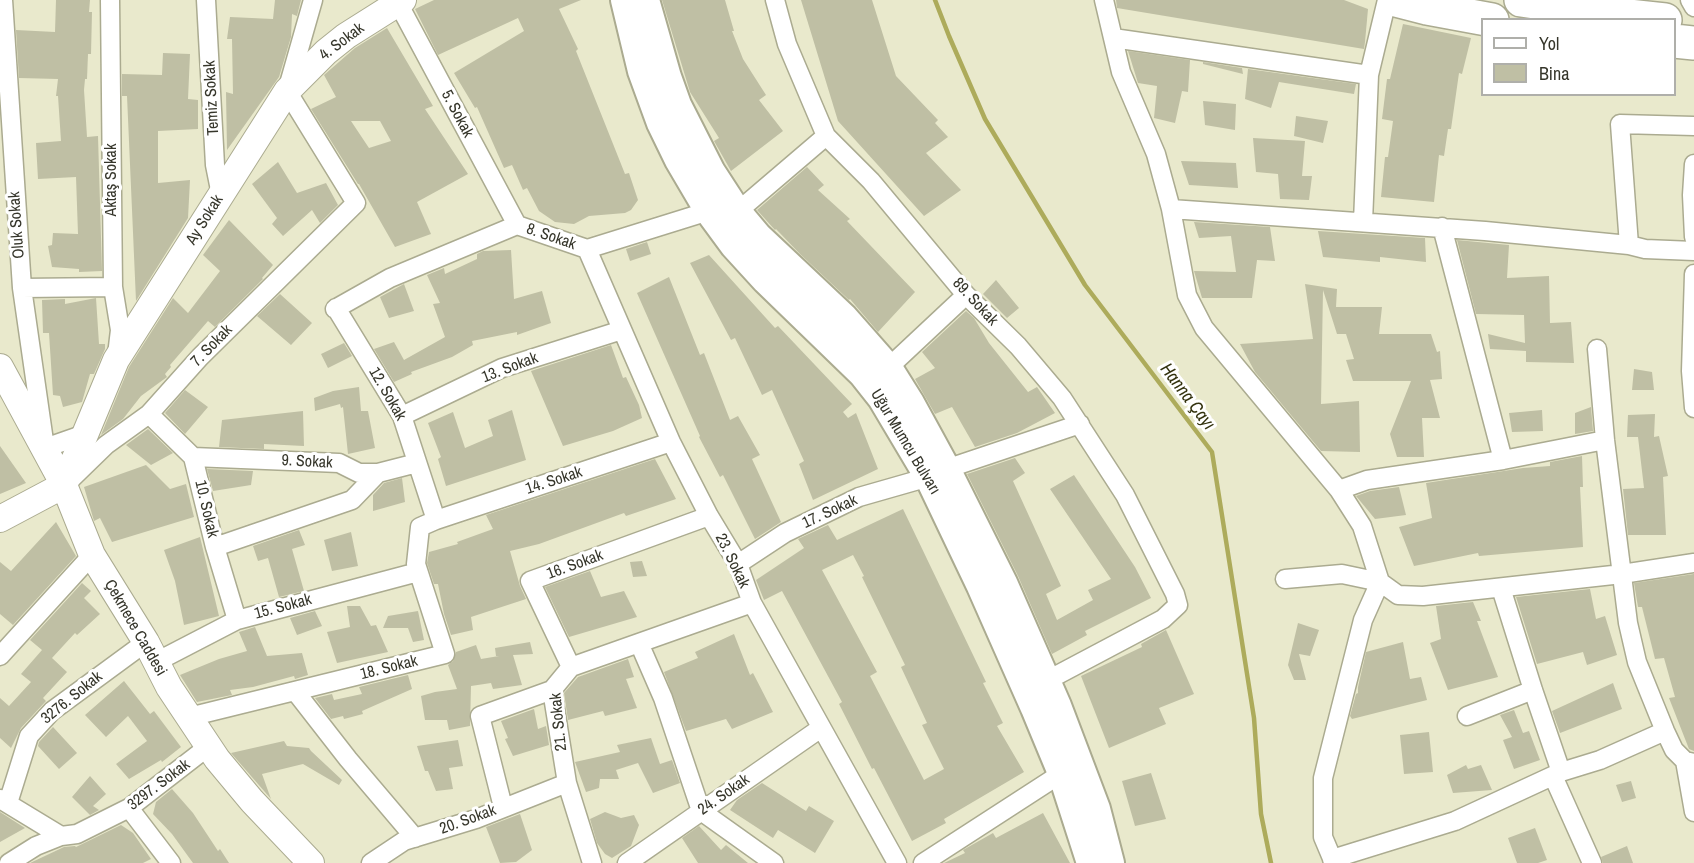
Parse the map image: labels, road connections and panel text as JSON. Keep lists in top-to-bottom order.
{
  "streets": {
    "main road": [
      "4. Sokak",
      "Ay Sokak",
      "Uğur Mumcu Bulvarı",
      "Çekmece Caddesi"
    ],
    "street": [
      "Temiz Sokak",
      "5. Sokak",
      "Aktaş Sokak",
      "Oluk Sokak",
      "8. Sokak",
      "89. Sokak",
      "7. Sokak",
      "13. Sokak",
      "12. Sokak",
      "9. Sokak",
      "14. Sokak",
      "10. Sokak",
      "17. Sokak",
      "23. Sokak",
      "16. Sokak",
      "15. Sokak",
      "18. Sokak",
      "3276. Sokak",
      "21. Sokak",
      "3297. Sokak",
      "24. Sokak",
      "20. Sokak"
    ]
  },
  "crossings": [
    ["4. Sokak", "5. Sokak"],
    ["4. Sokak", "Ay Sokak"],
    ["4. Sokak", "7. Sokak"],
    ["Temiz Sokak", "Ay Sokak"],
    ["5. Sokak", "8. Sokak"],
    ["Aktaş Sokak", "Ay Sokak"],
    ["Ay Sokak", "7. Sokak"],
    ["Ay Sokak", "Çekmece Caddesi"],
    ["Oluk Sokak", "Çekmece Caddesi"],
    ["8. Sokak", "12. Sokak"],
    ["8. Sokak", "Uğur Mumcu Bulvarı"],
    ["8. Sokak", "23. Sokak"],
    ["89. Sokak", "Uğur Mumcu Bulvarı"],
    ["89. Sokak", "17. Sokak"],
    ["7. Sokak", "10. Sokak"],
    ["7. Sokak", "Çekmece Caddesi"],
    ["13. Sokak", "12. Sokak"],
    ["13. Sokak", "23. Sokak"],
    ["12. Sokak", "9. Sokak"],
    ["12. Sokak", "14. Sokak"],
    ["12. Sokak", "18. Sokak"],
    ["Uğur Mumcu Bulvarı", "17. Sokak"],
    ["9. Sokak", "10. Sokak"],
    ["14. Sokak", "23. Sokak"],
    ["14. Sokak", "18. Sokak"],
    ["10. Sokak", "15. Sokak"],
    ["17. Sokak", "23. Sokak"],
    ["23. Sokak", "16. Sokak"],
    ["23. Sokak", "24. Sokak"],
    ["16. Sokak", "21. Sokak"],
    ["15. Sokak", "Çekmece Caddesi"],
    ["15. Sokak", "18. Sokak"],
    ["15. Sokak", "3276. Sokak"],
    ["Çekmece Caddesi", "18. Sokak"],
    ["Çekmece Caddesi", "3276. Sokak"],
    ["Çekmece Caddesi", "3297. Sokak"],
    ["21. Sokak", "20. Sokak"]
  ],
  "water": ["Hanna Çayı"],
  "legend": ["Yol", "Bina"]
}
